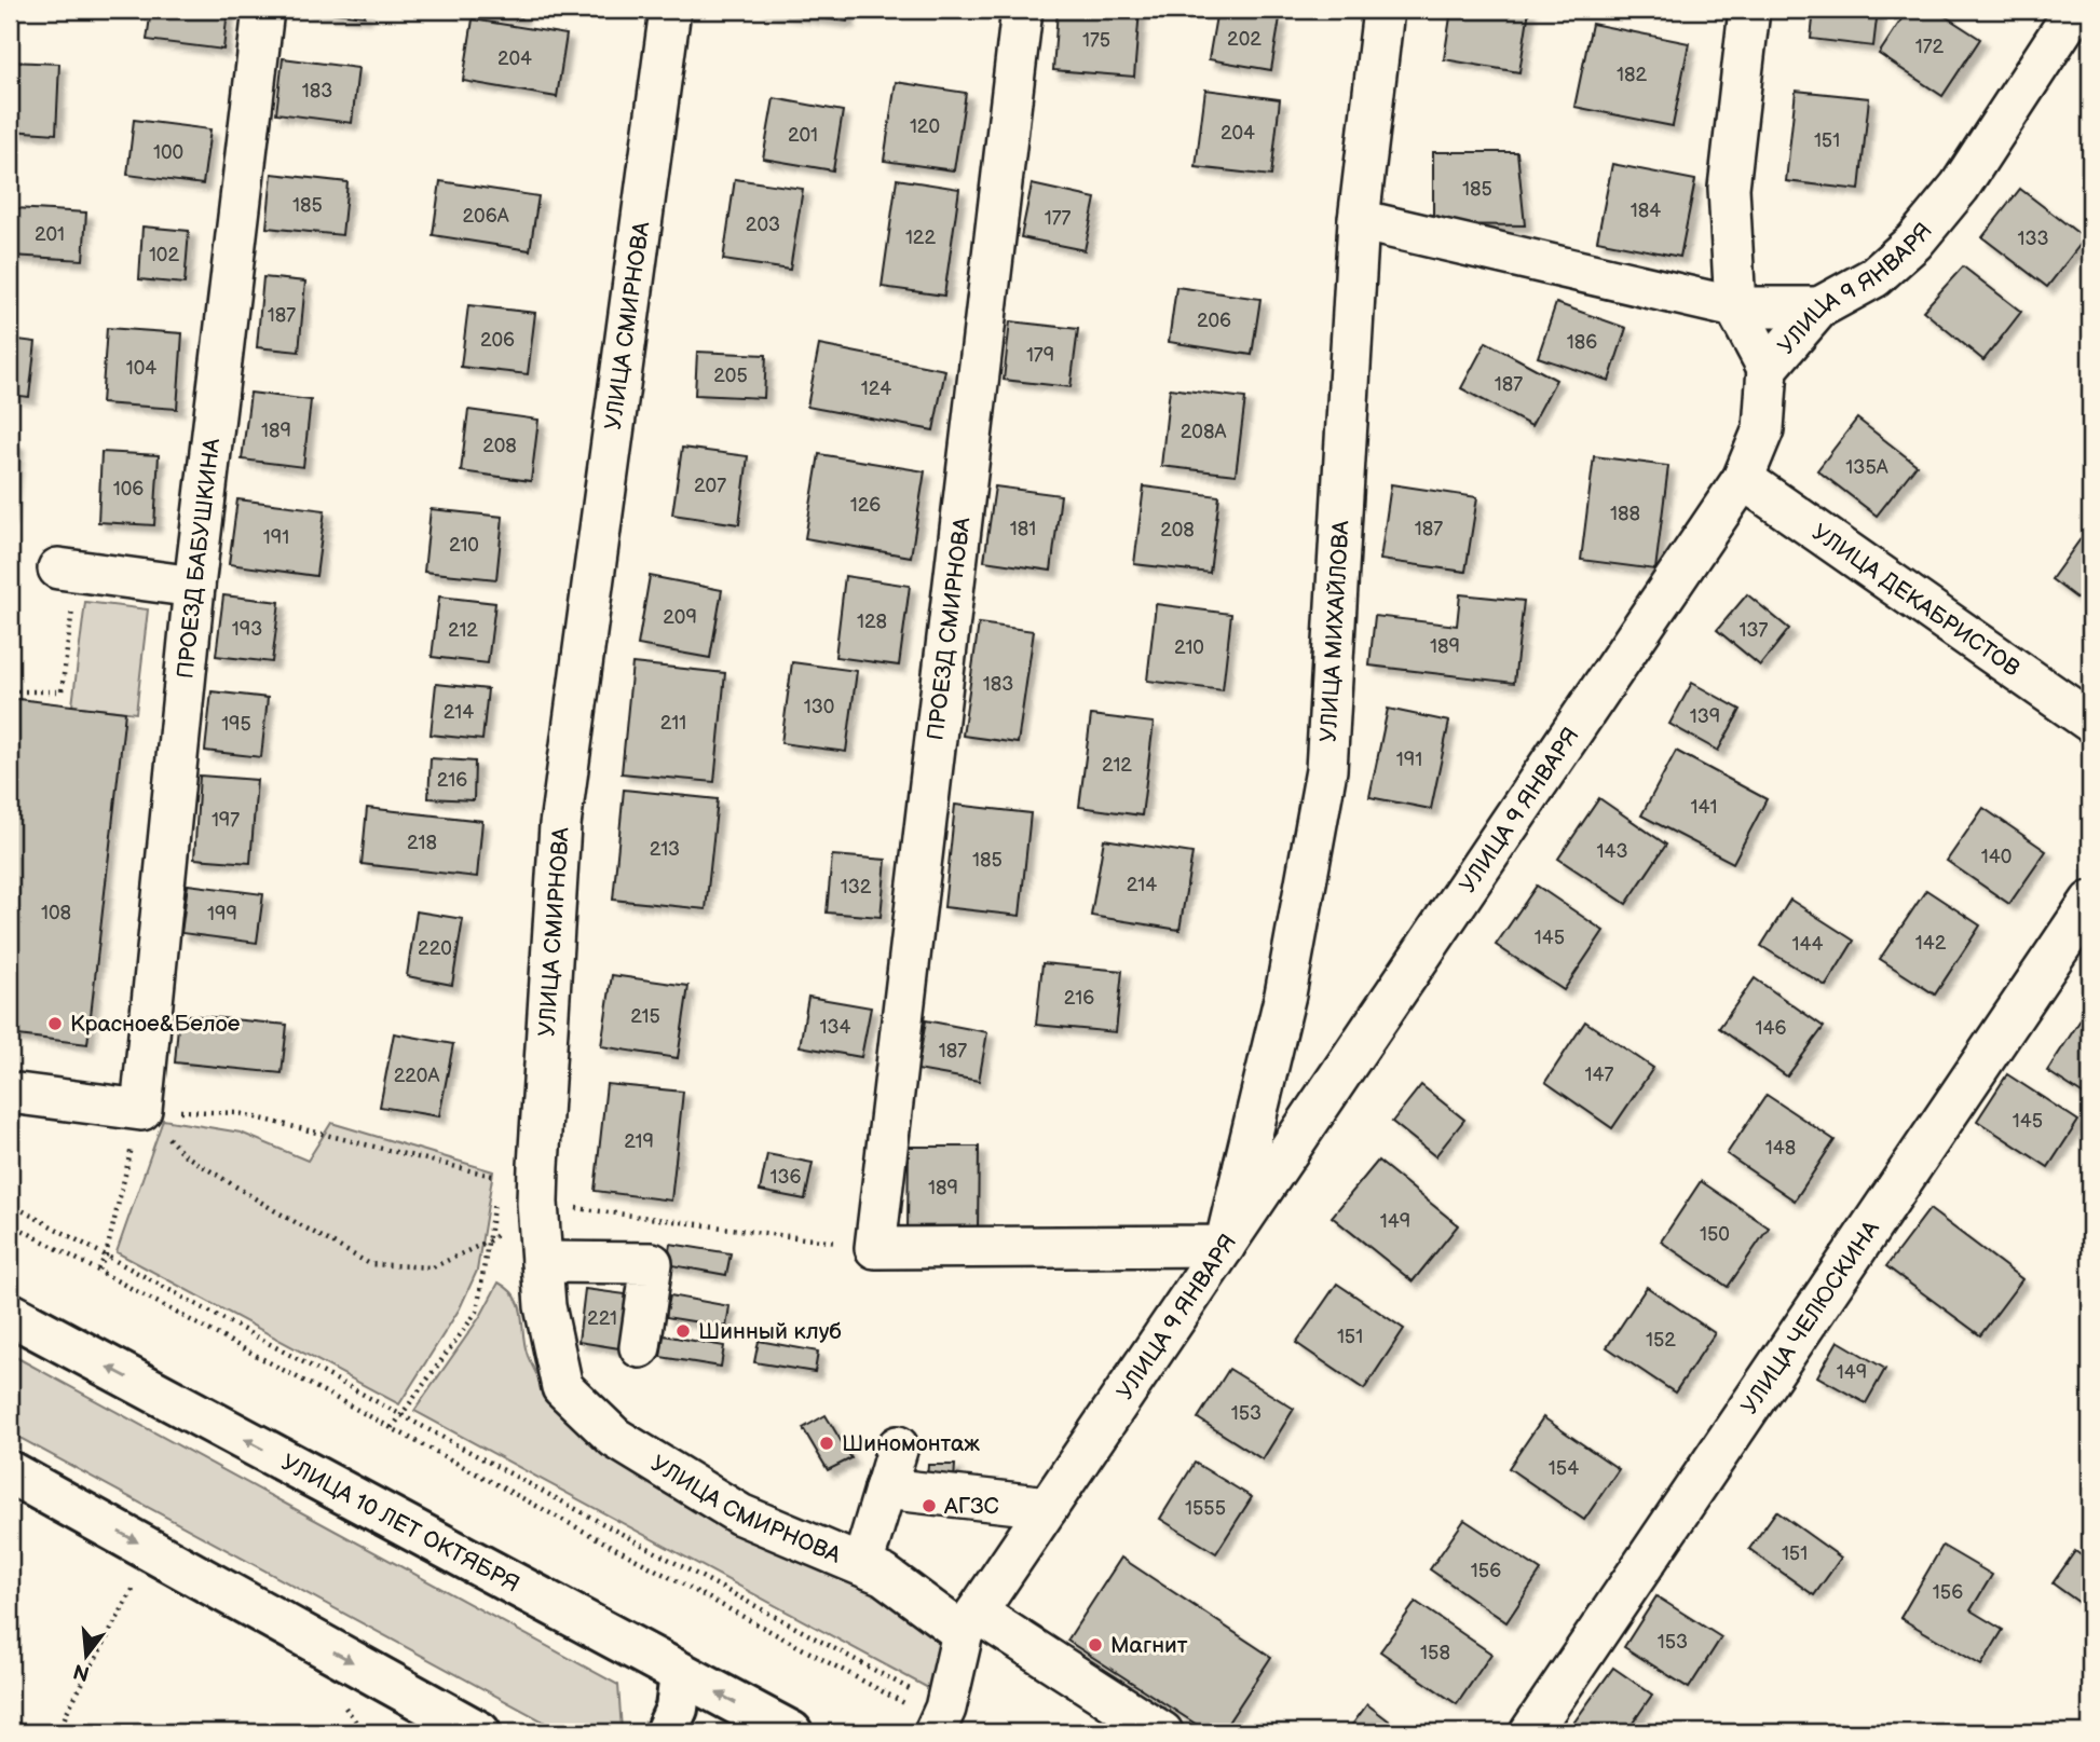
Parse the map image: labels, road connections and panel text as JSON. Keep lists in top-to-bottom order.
{
  "streets": {
    "main road": ["УЛИЦА 10 ЛЕТ ОКТЯБРЯ"],
    "street": [
      "УЛИЦА 9 ЯНВАРЯ",
      "УЛИЦА СМИРНОВА",
      "ПРОЕЗД БАБУШКИНА",
      "УЛИЦА ДЕКАБРИСТОВ",
      "ПРОЕЗД СМИРНОВА",
      "УЛИЦА МИХАЙЛОВА",
      "УЛИЦА ЧЕЛЮСКИНА"
    ]
  },
  "crossings": [
    ["УЛИЦА 9 ЯНВАРЯ", "УЛИЦА СМИРНОВА"],
    ["УЛИЦА 9 ЯНВАРЯ", "УЛИЦА ДЕКАБРИСТОВ"],
    ["УЛИЦА 9 ЯНВАРЯ", "УЛИЦА МИХАЙЛОВА"]
  ],
  "places": [
    "Красное&Белое",
    "Шинный клуб",
    "Шиномонтаж",
    "АГЗС",
    "Магнит"
  ],
  "house_numbers": [
    "202",
    "175",
    "172",
    "204",
    "182",
    "183",
    "120",
    "204",
    "201",
    "151",
    "100",
    "185",
    "185",
    "184",
    "206А",
    "177",
    "203",
    "201",
    "122",
    "133",
    "102",
    "187",
    "206",
    "206",
    "186",
    "179",
    "104",
    "205",
    "187",
    "124",
    "189",
    "208А",
    "208",
    "135А",
    "207",
    "106",
    "126",
    "188",
    "181",
    "187",
    "208",
    "191",
    "210",
    "209",
    "128",
    "193",
    "212",
    "137",
    "189",
    "210",
    "183",
    "130",
    "214",
    "139",
    "211",
    "195",
    "191",
    "212",
    "216",
    "141",
    "197",
    "218",
    "213",
    "143",
    "140",
    "185",
    "214",
    "132",
    "108",
    "199",
    "145",
    "142",
    "144",
    "220",
    "216",
    "215",
    "134",
    "146",
    "187",
    "147",
    "220А",
    "145",
    "219",
    "148",
    "136",
    "189",
    "149",
    "150",
    "221",
    "151",
    "152",
    "149",
    "153",
    "154",
    "1555",
    "151",
    "156",
    "156",
    "153",
    "158"
  ],
  "north": "bottom"
}
